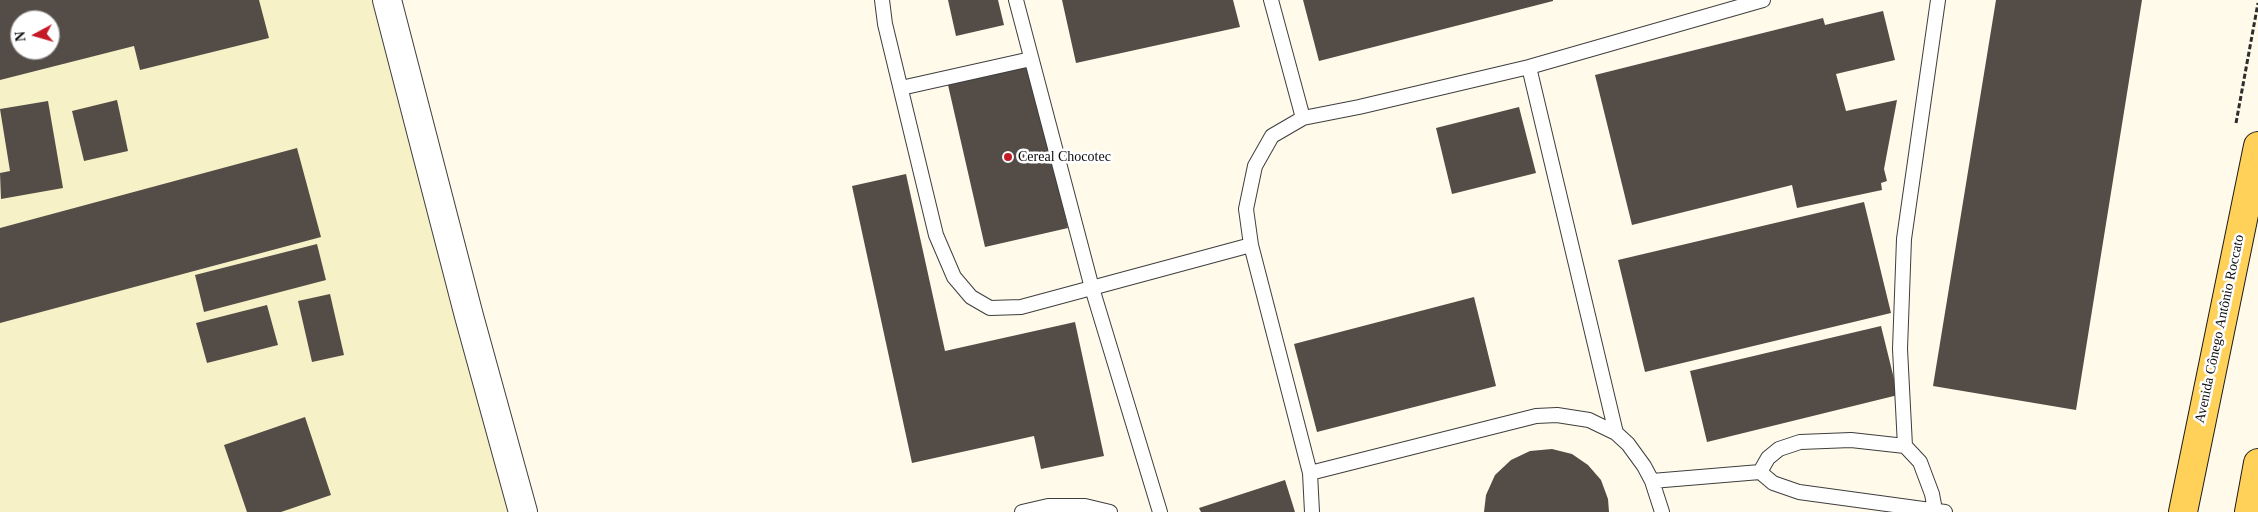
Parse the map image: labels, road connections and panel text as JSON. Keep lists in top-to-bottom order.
{
  "streets": {
    "main road": ["Avenida Cônego Antônio Roccato"]
  },
  "places": ["Cereal Chocotec"],
  "north": "left"
}
